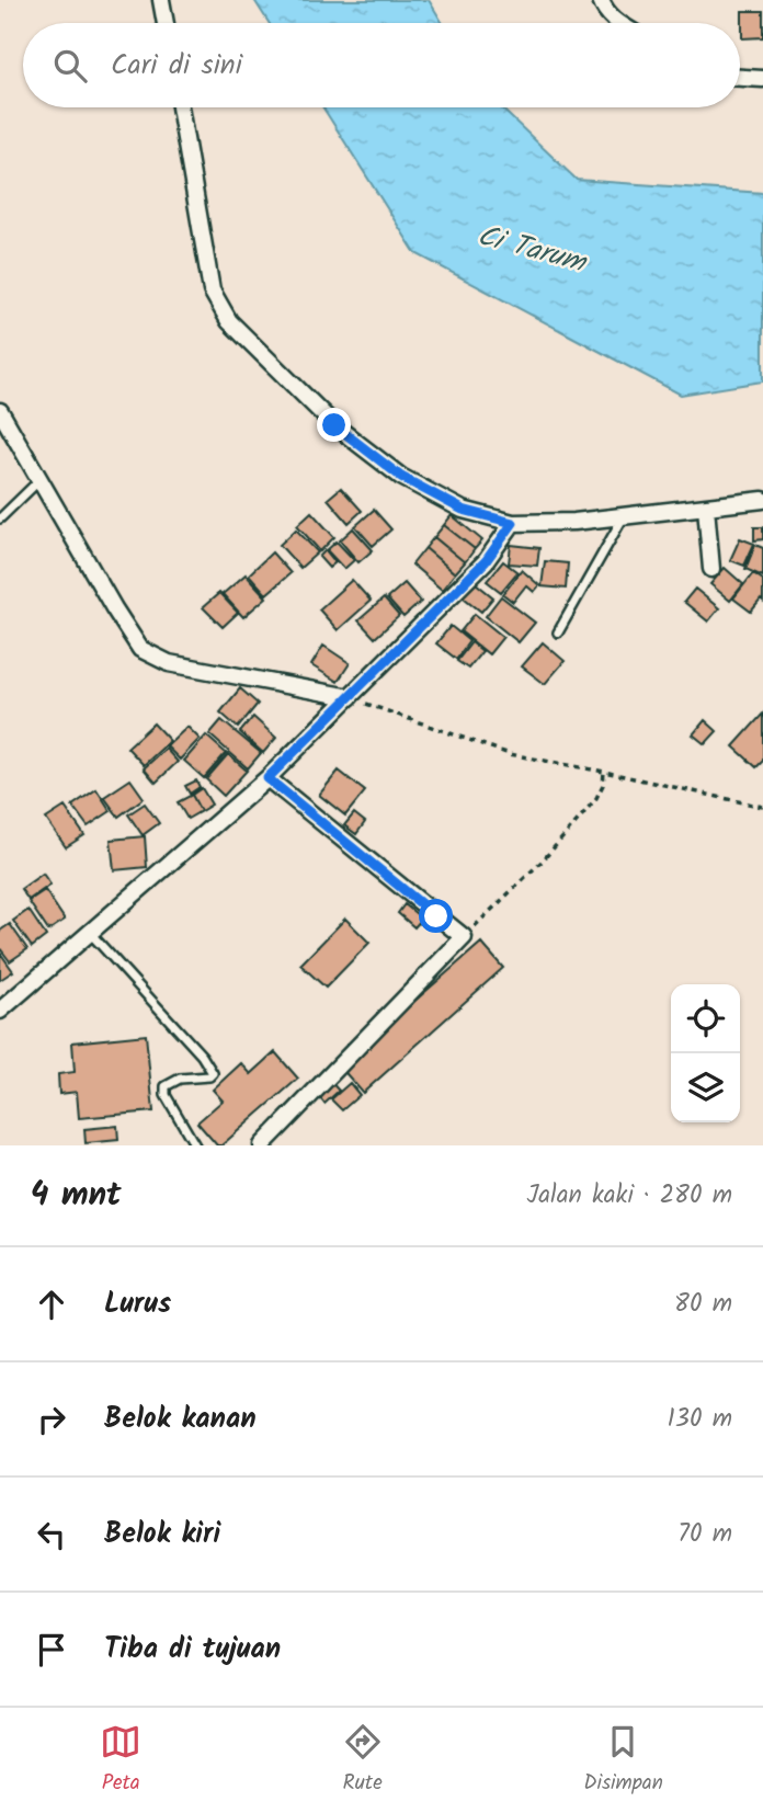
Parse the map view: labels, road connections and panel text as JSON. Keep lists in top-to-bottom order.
{
  "water": ["Ci Tarum"],
  "page": {
    "search": "Cari di sini",
    "heading": ["4 mnt", "Jalan kaki · 280 m"],
    "list": [
      ["Lurus", "80 m"],
      ["Belok kanan", "130 m"],
      ["Belok kiri", "70 m"],
      "Tiba di tujuan"
    ],
    "nav": ["Peta", "Rute", "Disimpan"]
  }
}
